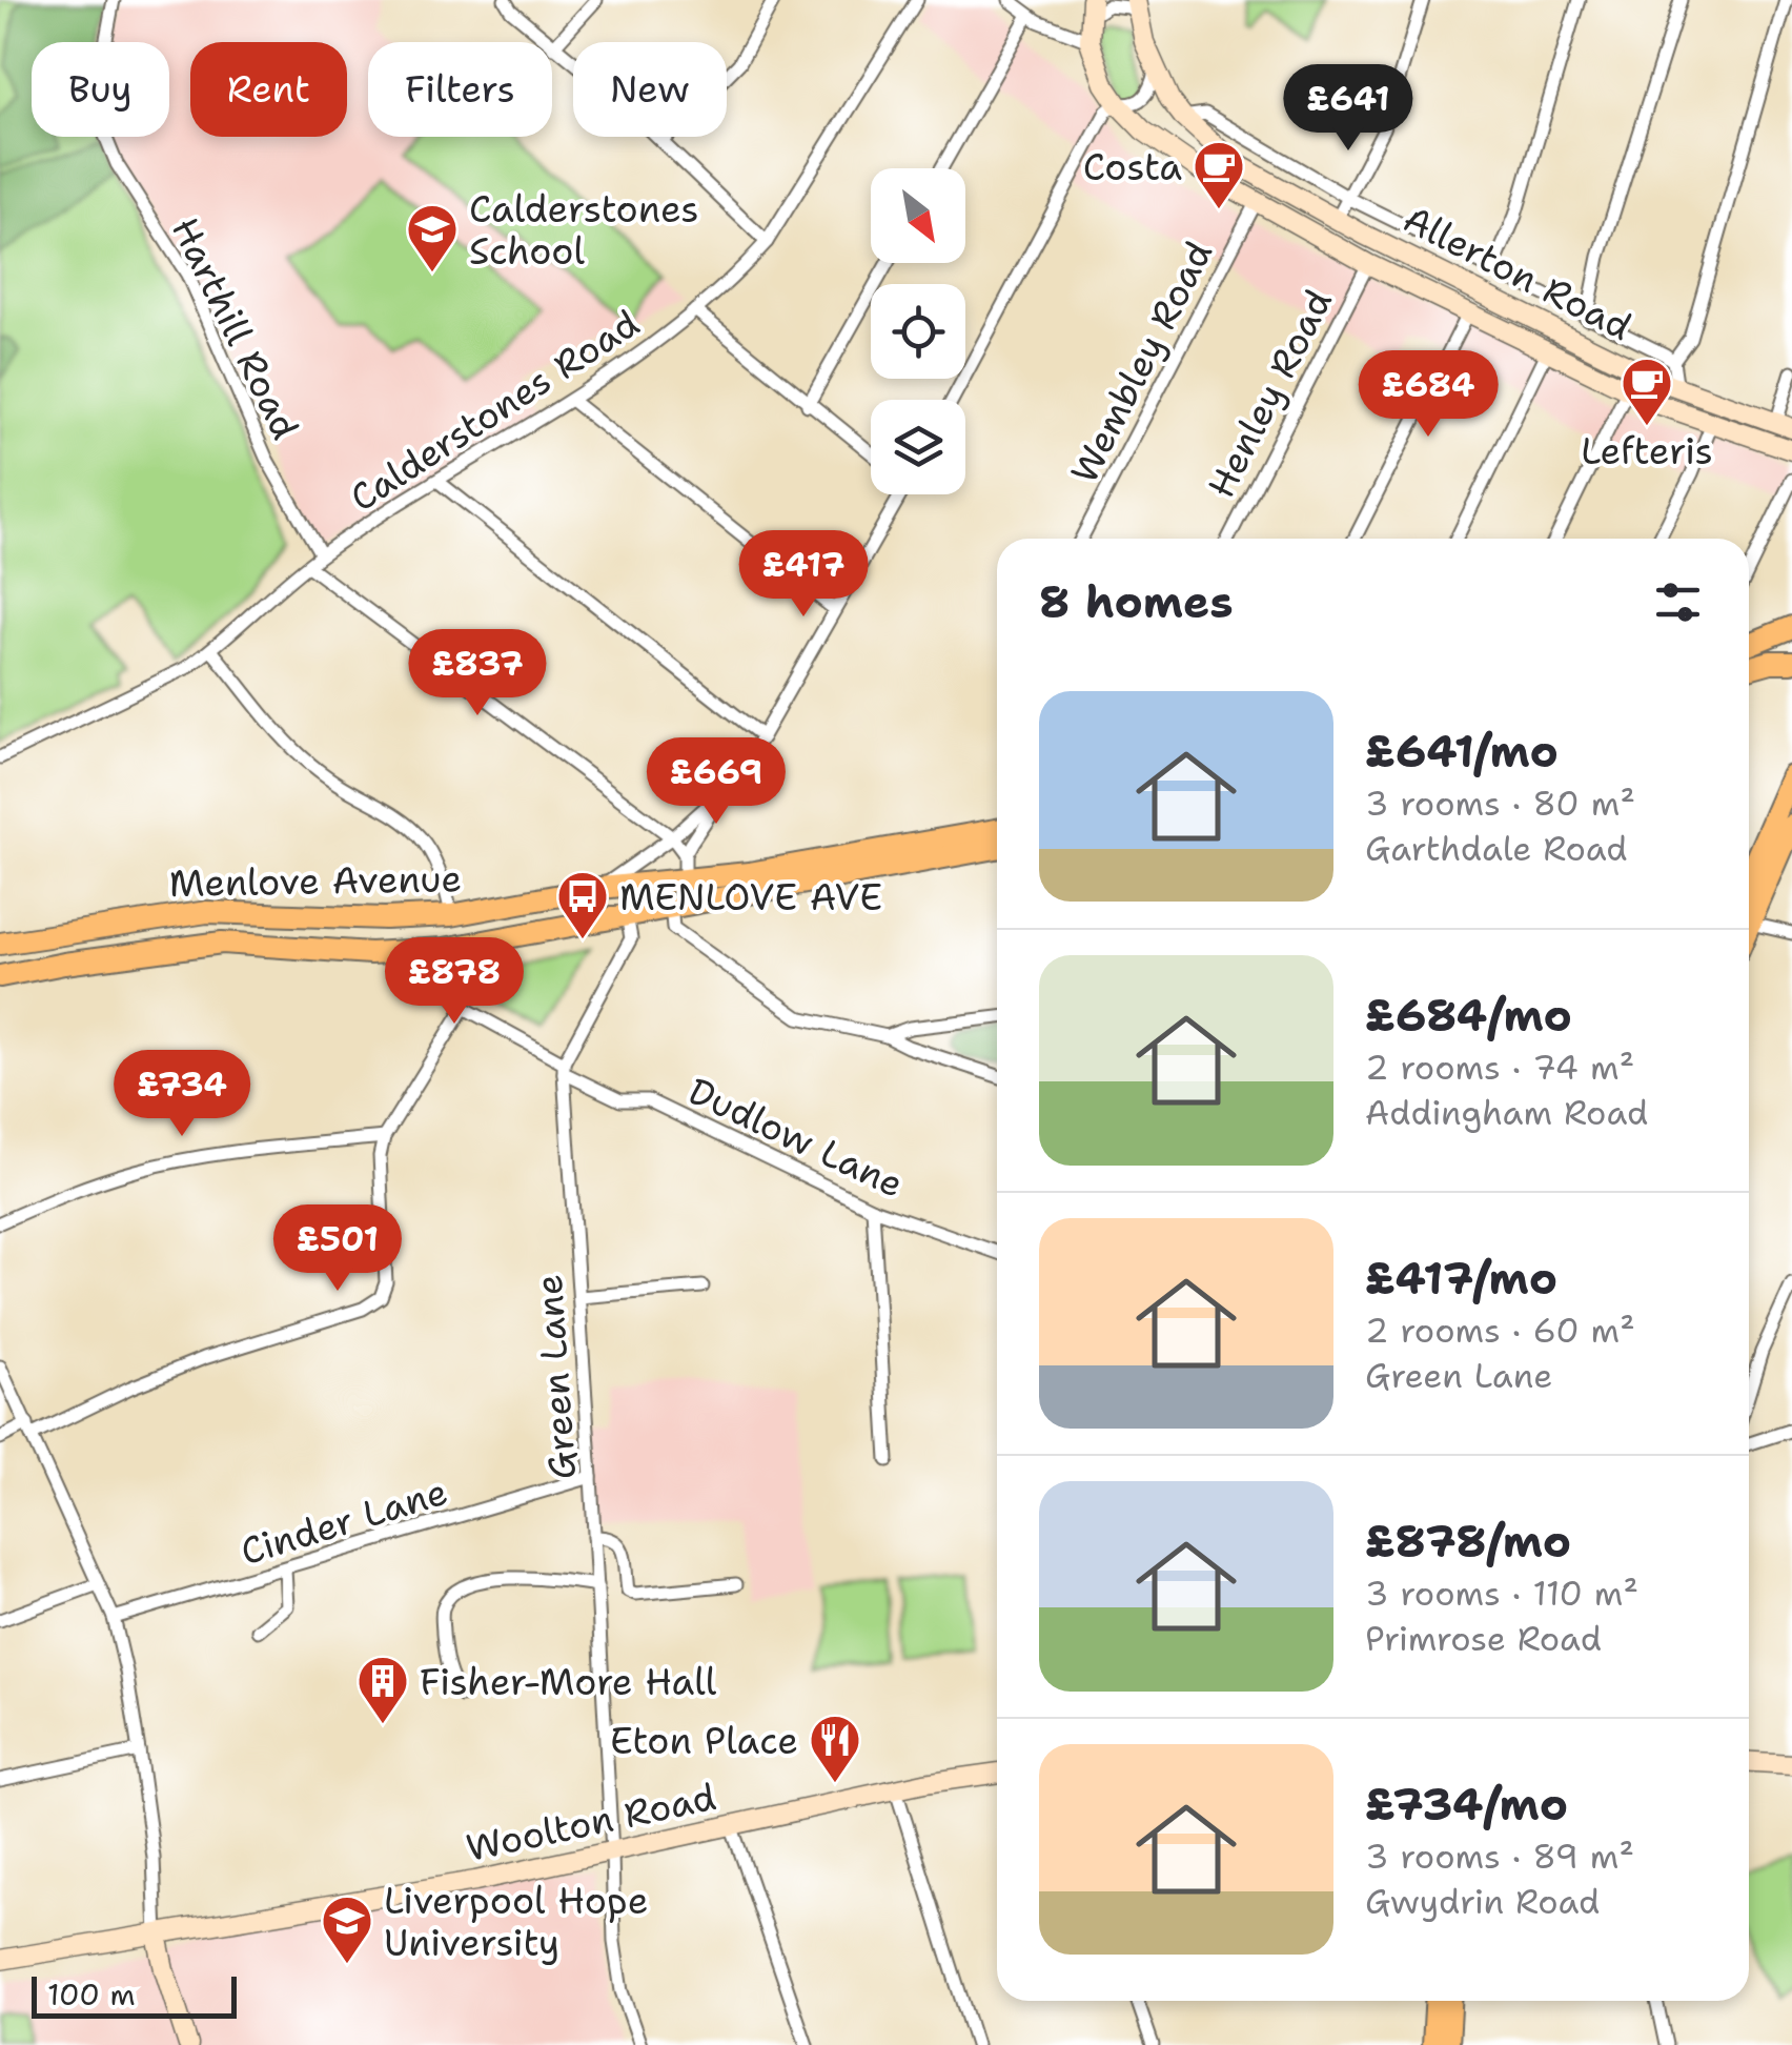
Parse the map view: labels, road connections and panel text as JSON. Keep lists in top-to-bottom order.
{
  "streets": {
    "highway": ["Menlove Avenue"],
    "main road": ["Allerton Road", "Woolton Road"],
    "street": [
      "Harthill Road",
      "Wembley Road",
      "Henley Road",
      "Calderstones Road",
      "Dudlow Lane",
      "Green Lane",
      "Cinder Lane"
    ]
  },
  "crossings": [
    ["Allerton Road", "Wembley Road"],
    ["Allerton Road", "Henley Road"],
    ["Harthill Road", "Calderstones Road"],
    ["Menlove Avenue", "Dudlow Lane"],
    ["Dudlow Lane", "Green Lane"],
    ["Green Lane", "Cinder Lane"],
    ["Green Lane", "Woolton Road"]
  ],
  "places": {
    "cafe": ["Costa", "Lefteris"],
    "school or university": ["Calderstones School", "Liverpool Hope University"],
    "bus stop": ["MENLOVE AVE"],
    "building": ["Fisher-More Hall"],
    "restaurant": ["Eton Place"]
  },
  "scale_bar": "100 m",
  "north": "bottom right",
  "page": {
    "chip": [
      "Buy",
      "Rent",
      "Filters",
      "New"
    ],
    "price": [
      "£641",
      "£684",
      "£417",
      "£837",
      "£669",
      "£878",
      "£734",
      "£501"
    ],
    "heading": "8 homes",
    "list": [
      {
        "name": "£641/mo",
        "note": "3 rooms · 80 m² · Garthdale Road"
      },
      {
        "name": "£684/mo",
        "note": "2 rooms · 74 m² · Addingham Road"
      },
      {
        "name": "£417/mo",
        "note": "2 rooms · 60 m² · Green Lane"
      },
      {
        "name": "£878/mo",
        "note": "3 rooms · 110 m² · Primrose Road"
      },
      {
        "name": "£734/mo",
        "note": "3 rooms · 89 m² · Gwydrin Road"
      }
    ],
    "scale": "100 m"
  }
}
